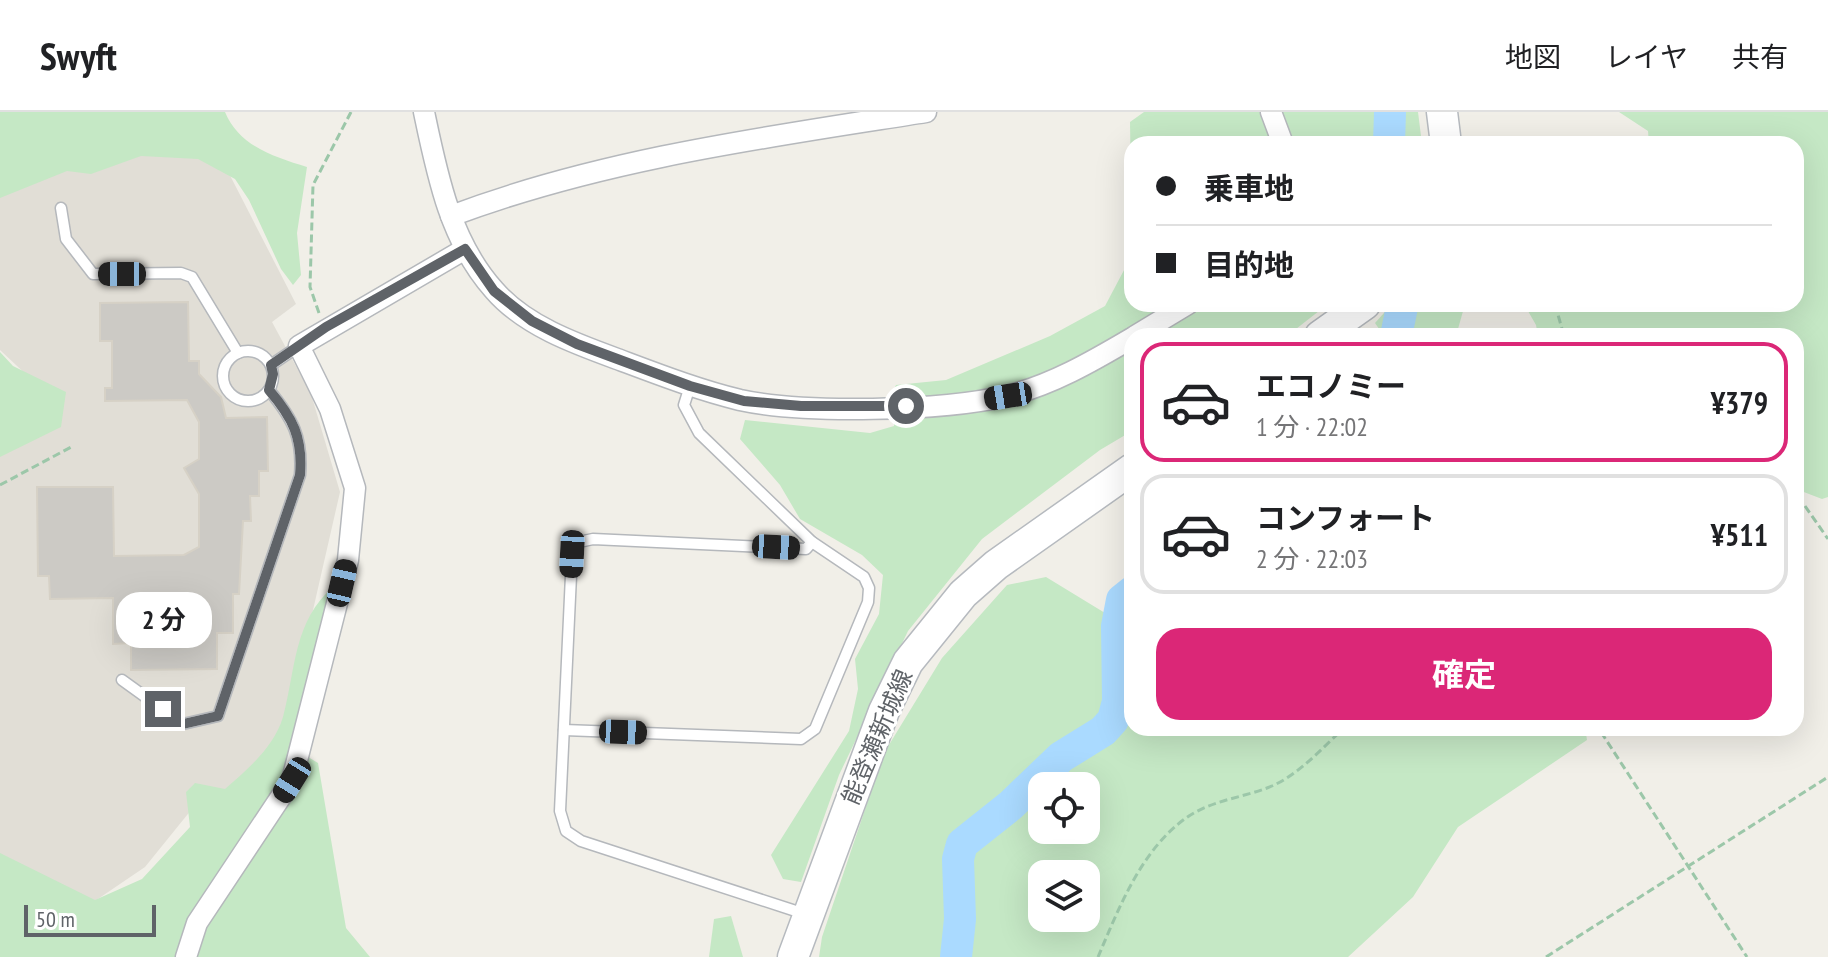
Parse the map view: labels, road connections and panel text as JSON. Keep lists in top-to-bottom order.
{
  "streets": {
    "main road": ["能登瀬新城線"]
  },
  "scale_bar": "50 m",
  "page": {
    "header": "Swyft",
    "nav": ["地図", "レイヤ", "共有"],
    "banner": ["乗車地", "目的地"],
    "list": [
      {
        "name": "エコノミー",
        "note": "1 分 · 22:02",
        "value": "¥379"
      },
      {
        "name": "コンフォート",
        "note": "2 分 · 22:03",
        "value": "¥511"
      }
    ],
    "bubble": "2 分",
    "buttons": "確定",
    "scale": "50 m"
  }
}
